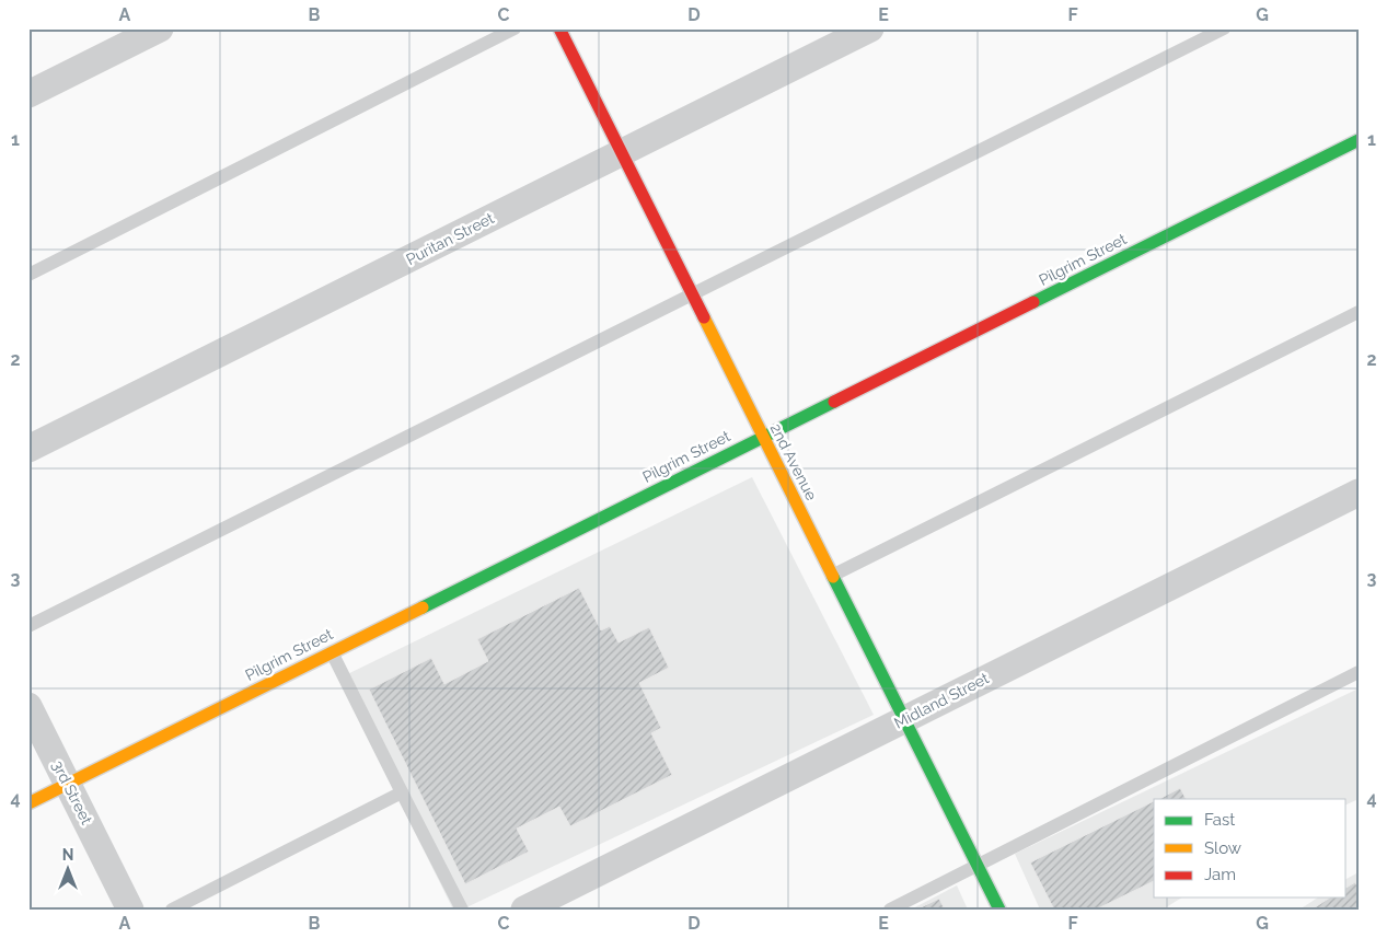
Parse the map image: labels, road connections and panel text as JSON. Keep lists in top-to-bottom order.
{
  "streets": {
    "street": [
      "Puritan Street",
      "Pilgrim Street",
      "2nd Avenue",
      "Midland Street",
      "3rd Street"
    ]
  },
  "crossings": [
    ["Puritan Street", "2nd Avenue"],
    ["Pilgrim Street", "2nd Avenue"],
    ["Pilgrim Street", "3rd Street"],
    ["2nd Avenue", "Midland Street"]
  ],
  "legend": ["Fast", "Slow", "Jam"],
  "north": "top",
  "grid": {
    "columns": [
      "A",
      "B",
      "C",
      "D",
      "E",
      "F",
      "G"
    ],
    "rows": [
      "1",
      "2",
      "3",
      "4"
    ]
  }
}
